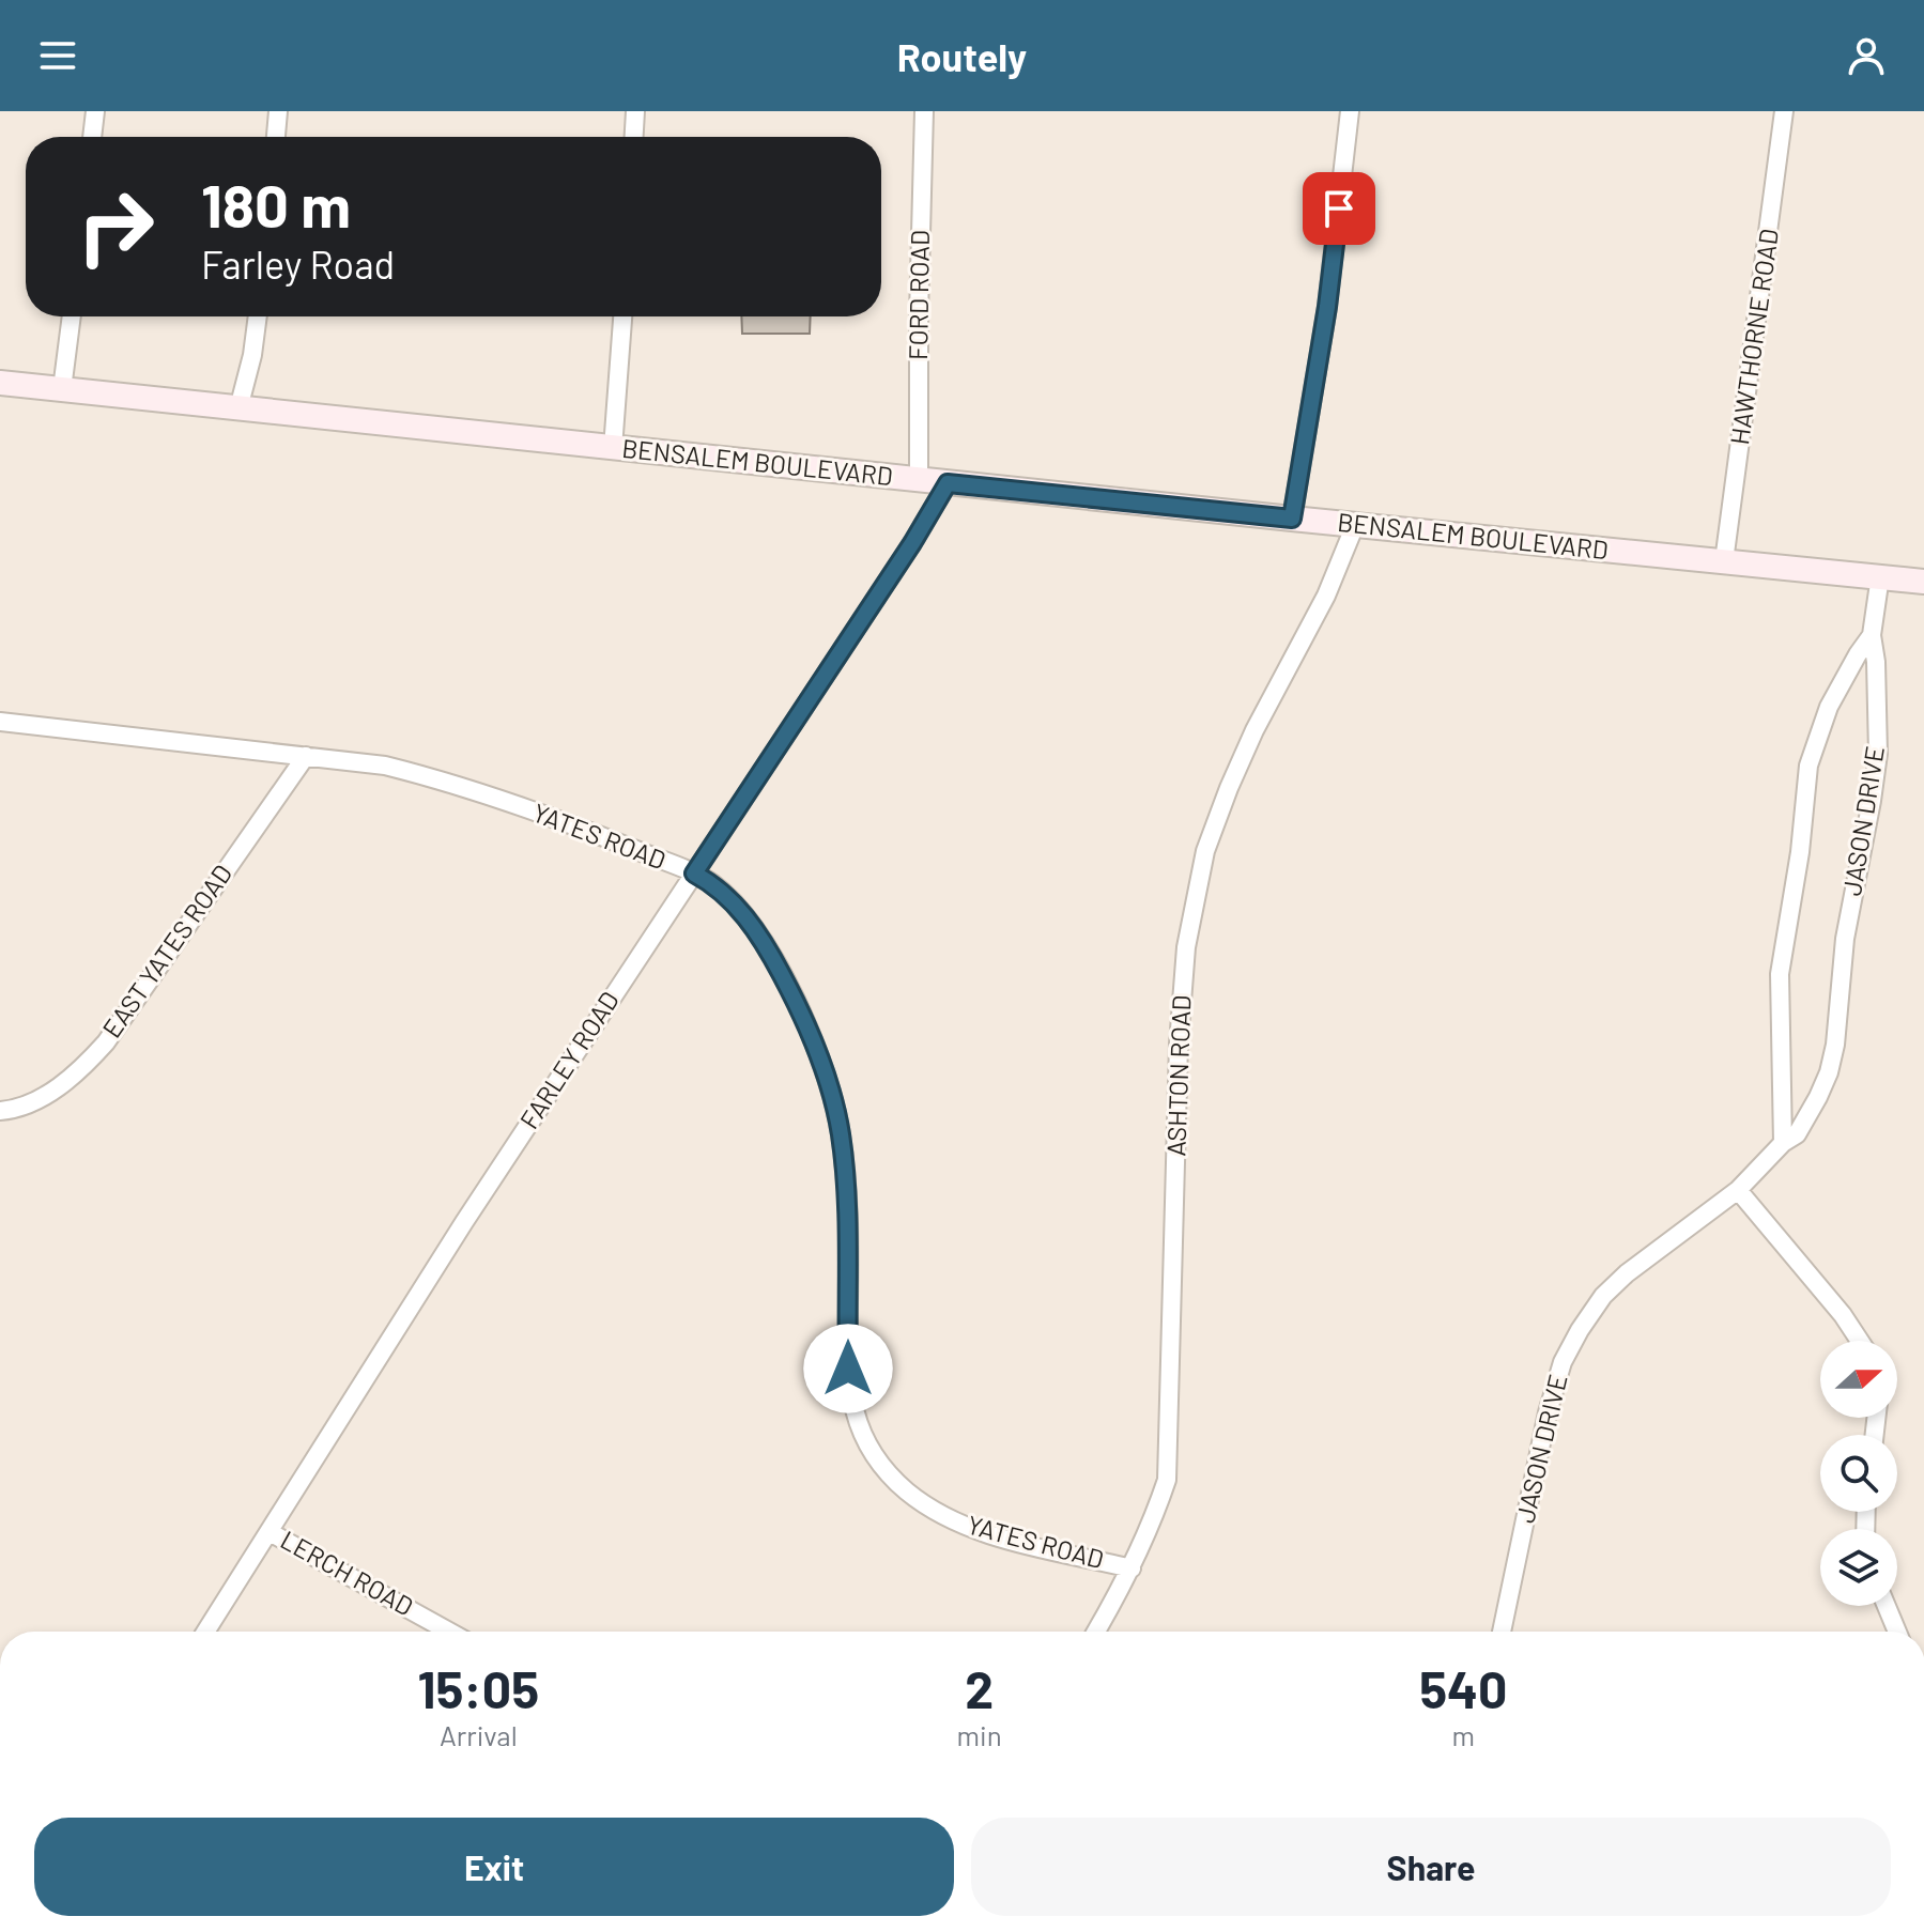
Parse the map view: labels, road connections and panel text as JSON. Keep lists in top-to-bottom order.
{
  "streets": {
    "main road": ["BENSALEM BOULEVARD"],
    "street": [
      "FORD ROAD",
      "HAWTHORNE ROAD",
      "JASON DRIVE",
      "YATES ROAD",
      "EAST YATES ROAD",
      "FARLEY ROAD",
      "ASHTON ROAD",
      "LERCH ROAD"
    ]
  },
  "crossings": [
    ["FORD ROAD", "BENSALEM BOULEVARD"],
    ["HAWTHORNE ROAD", "BENSALEM BOULEVARD"],
    ["BENSALEM BOULEVARD", "JASON DRIVE"],
    ["BENSALEM BOULEVARD", "FARLEY ROAD"],
    ["BENSALEM BOULEVARD", "ASHTON ROAD"],
    ["YATES ROAD", "EAST YATES ROAD"],
    ["YATES ROAD", "FARLEY ROAD"],
    ["YATES ROAD", "ASHTON ROAD"],
    ["FARLEY ROAD", "LERCH ROAD"]
  ],
  "north": "right",
  "page": {
    "header": "Routely",
    "turn": ["180 m", "Farley Road"],
    "eta": [
      "15:05",
      "Arrival",
      "2",
      "min",
      "540",
      "m"
    ],
    "buttons": ["Exit", "Share"]
  }
}
